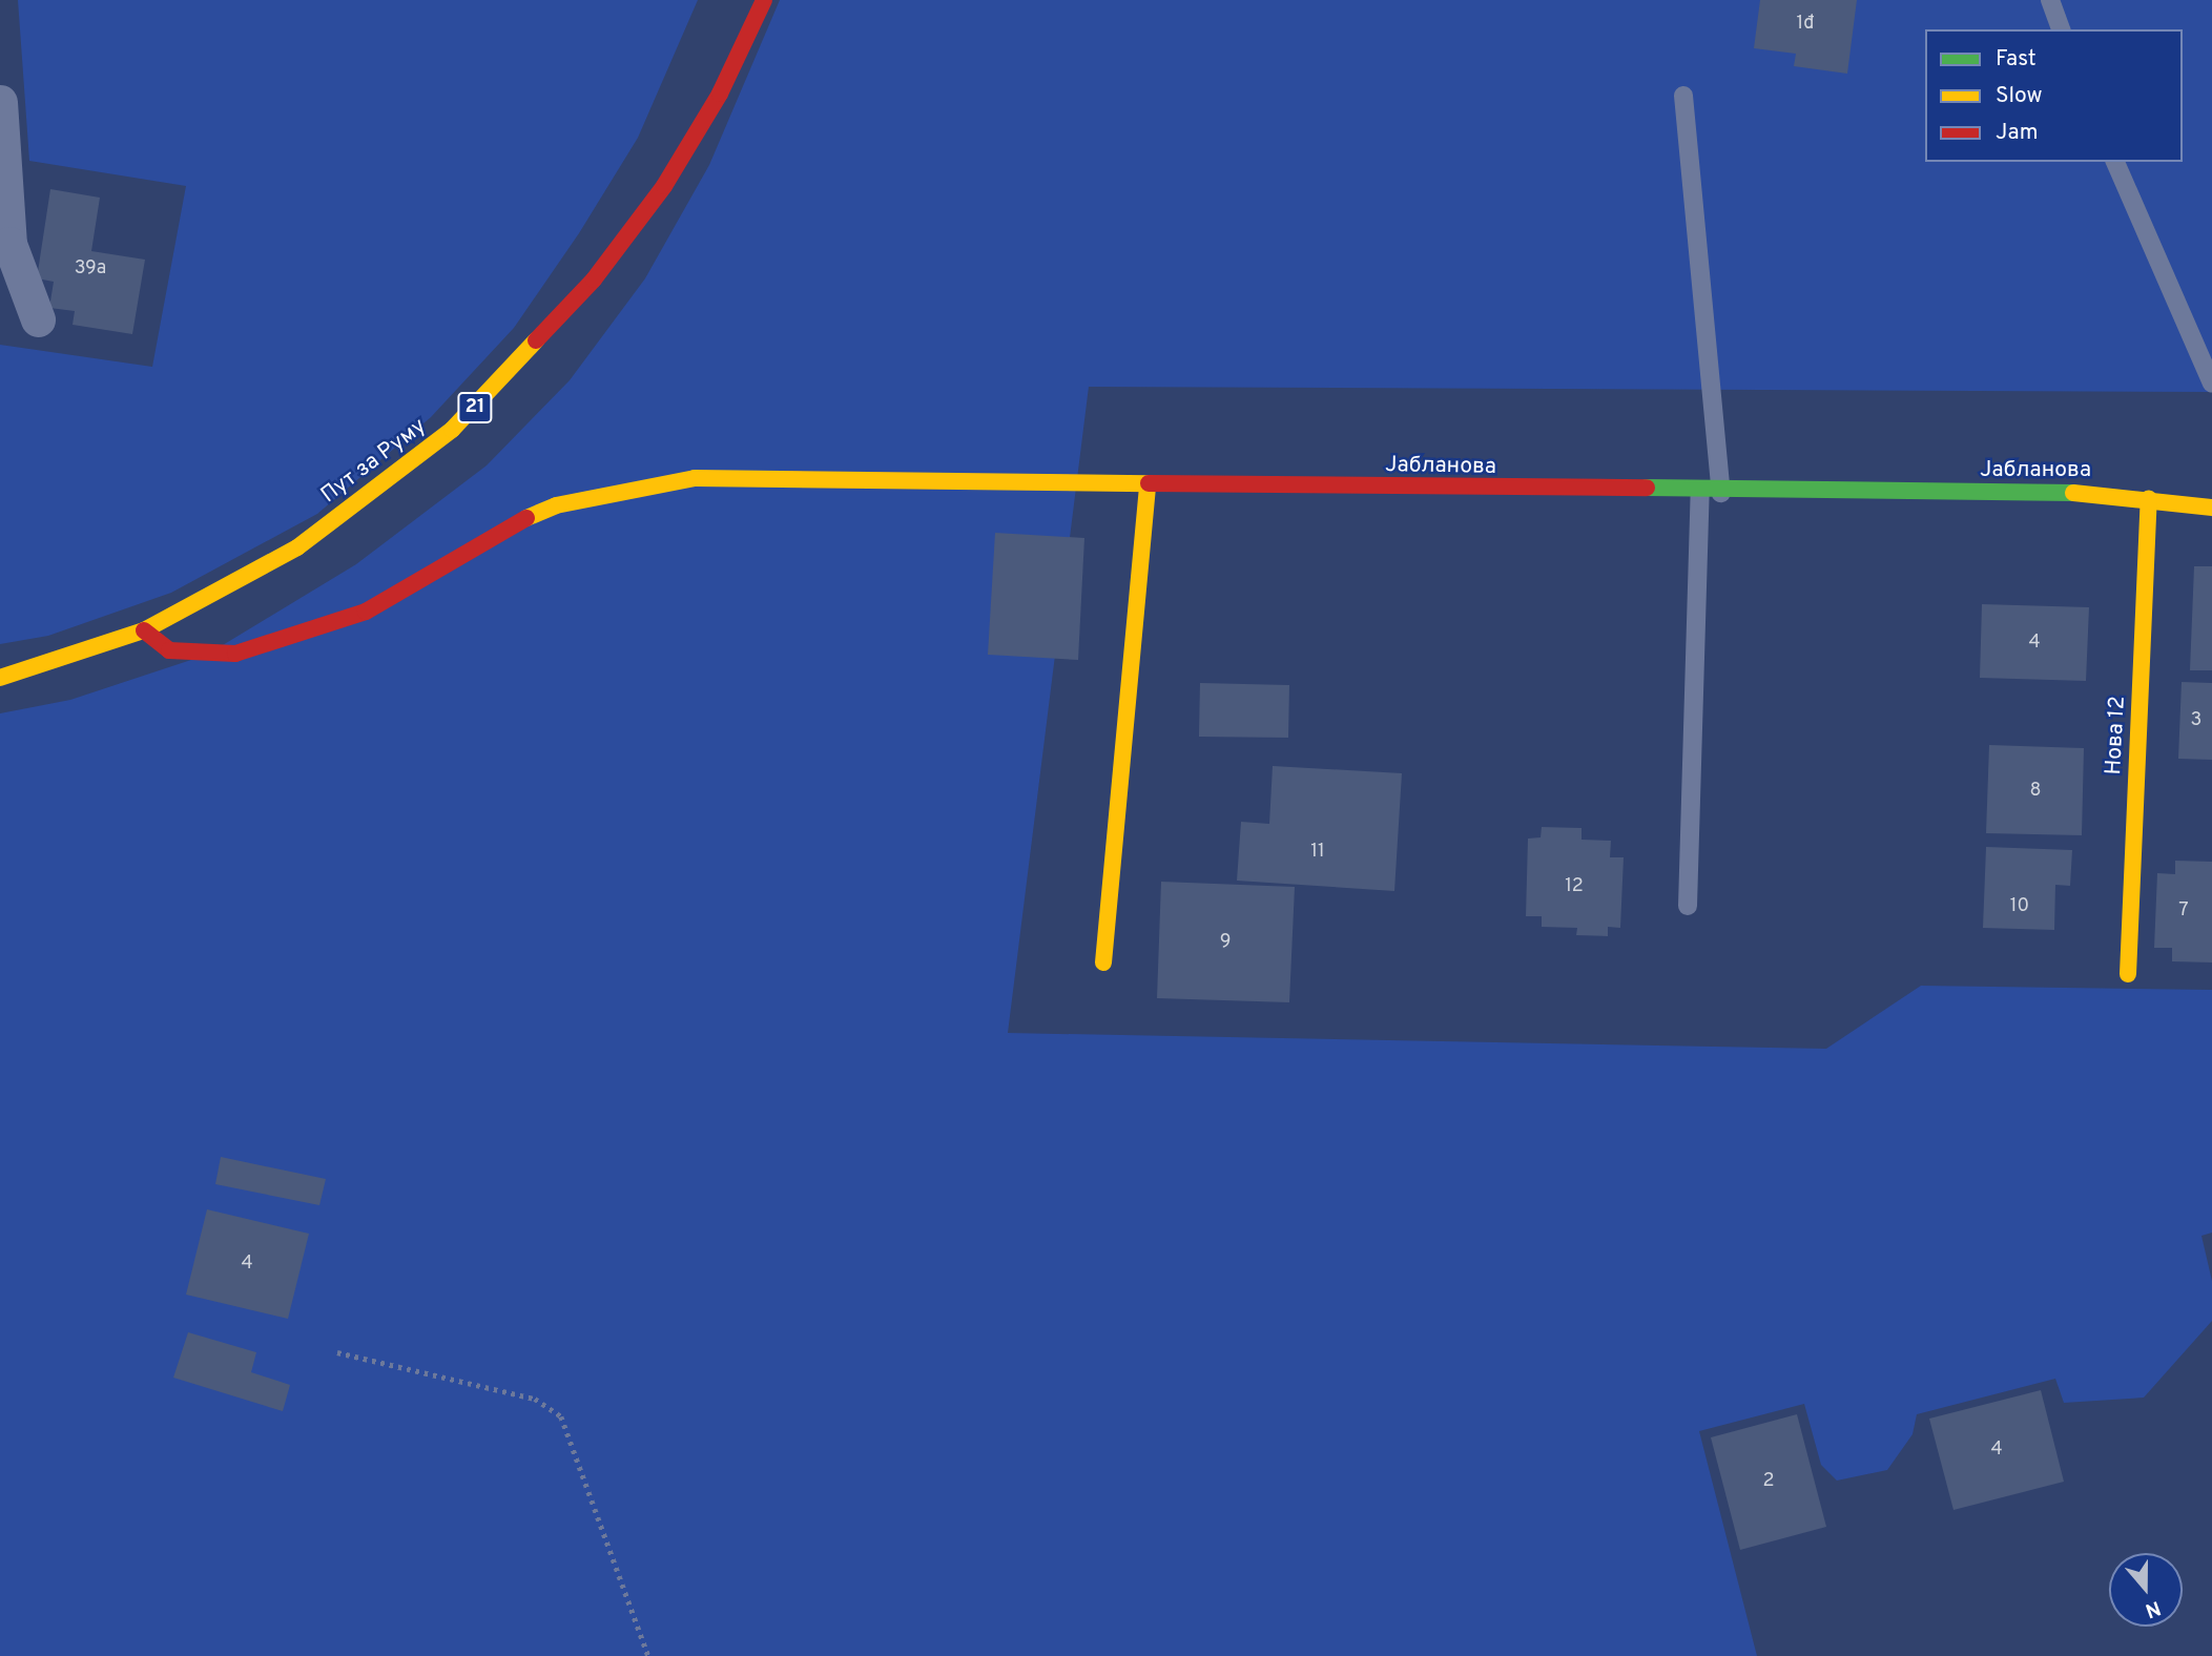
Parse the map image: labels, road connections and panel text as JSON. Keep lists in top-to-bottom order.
{
  "streets": {
    "street": [
      "21",
      "Пут за Руму",
      "Јабланова",
      "Нова 12"
    ]
  },
  "crossings": [
    ["Пут за Руму", "Јабланова"],
    ["Јабланова", "Нова 12"]
  ],
  "house_numbers": [
    "1đ",
    "39a",
    "4",
    "3",
    "8",
    "11",
    "12",
    "10",
    "7",
    "9",
    "4",
    "4",
    "2"
  ],
  "legend": ["Fast", "Slow", "Jam"],
  "north": "bottom"
}
